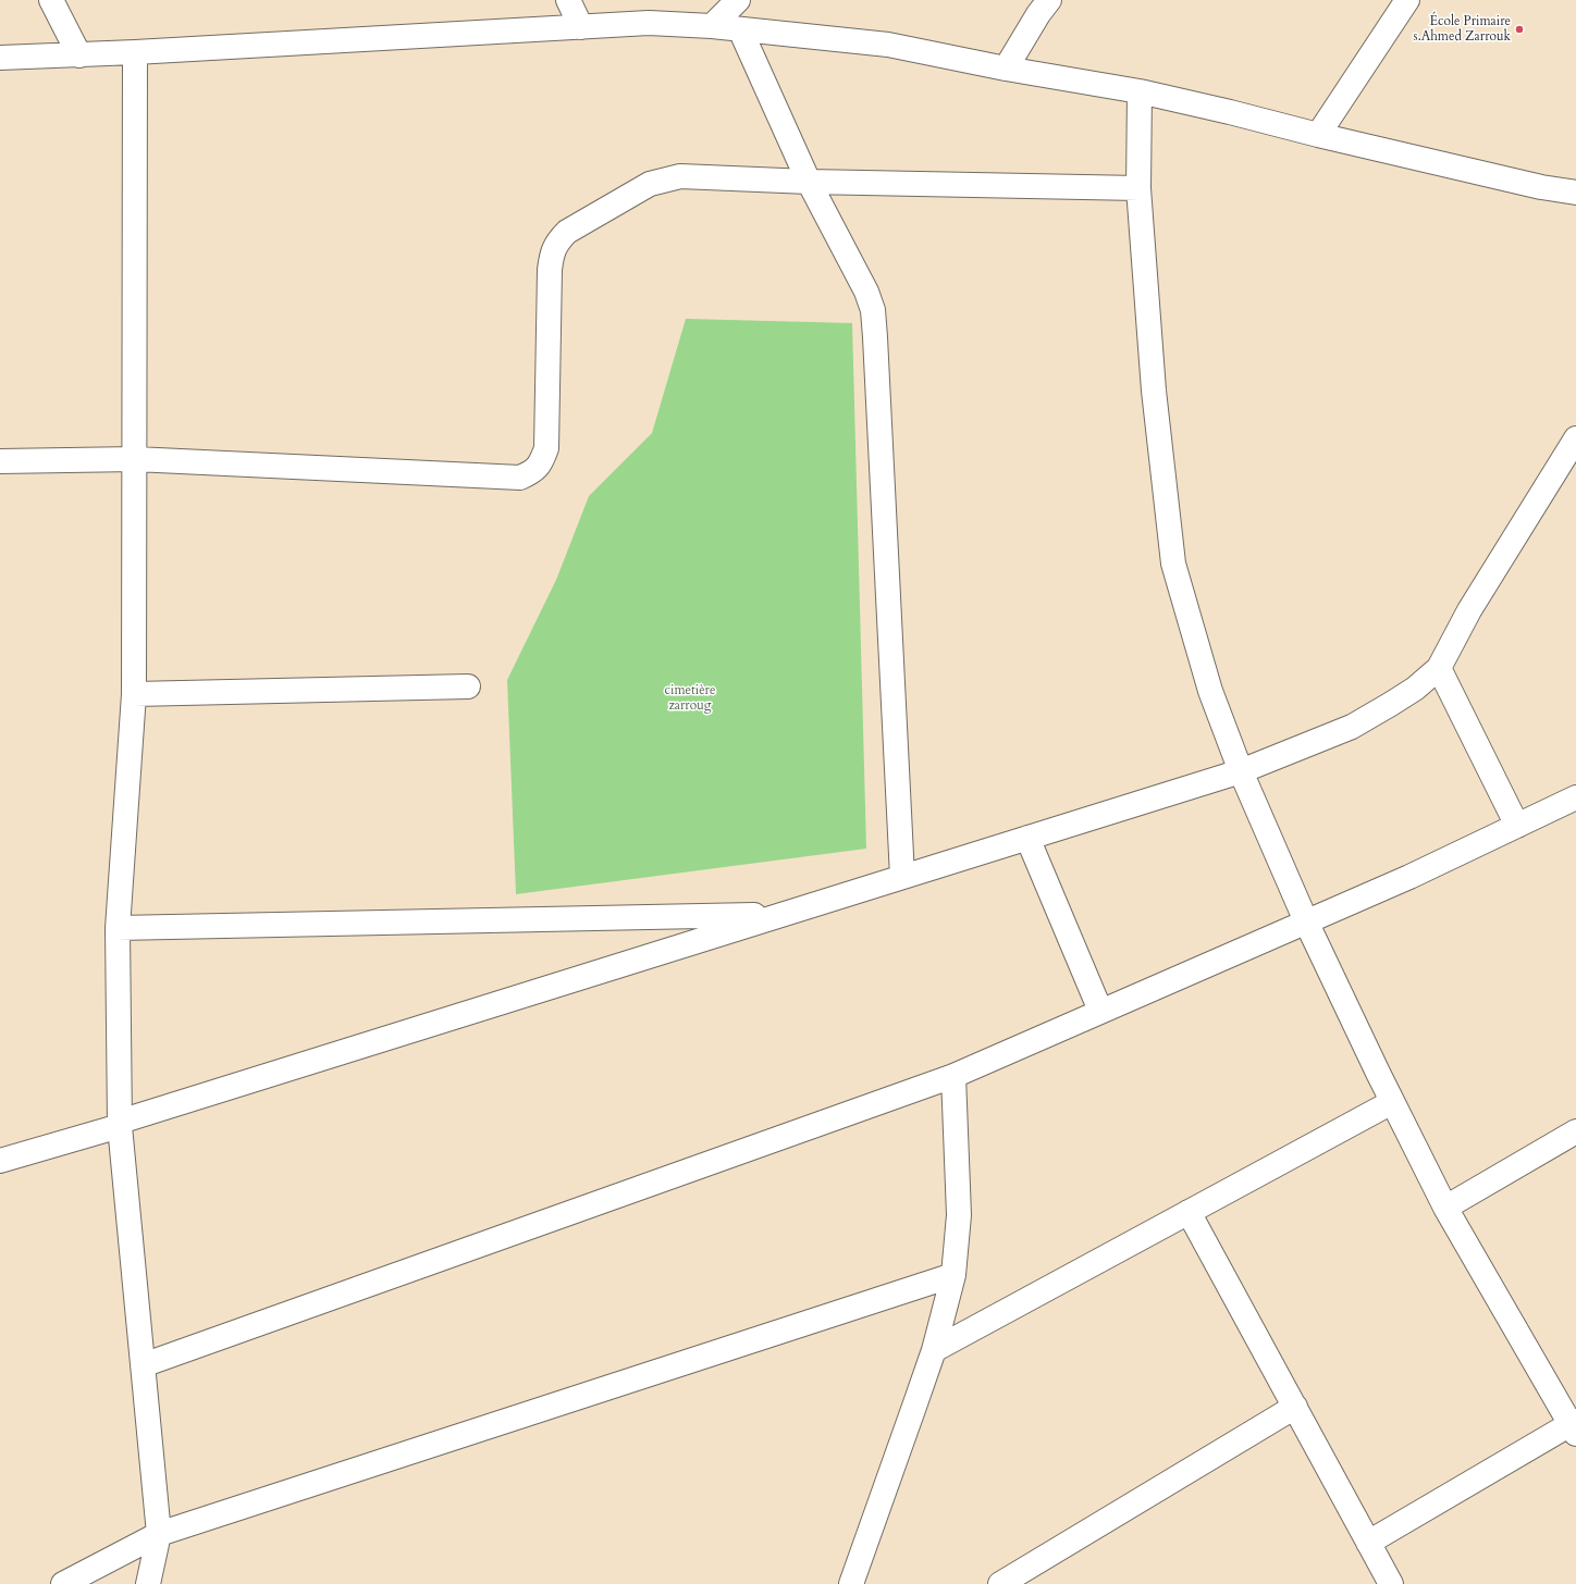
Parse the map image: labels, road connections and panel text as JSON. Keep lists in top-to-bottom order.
{
  "parks": ["cimetière zarroug"],
  "places": ["École Primaire s.Ahmed Zarrouk"]
}
